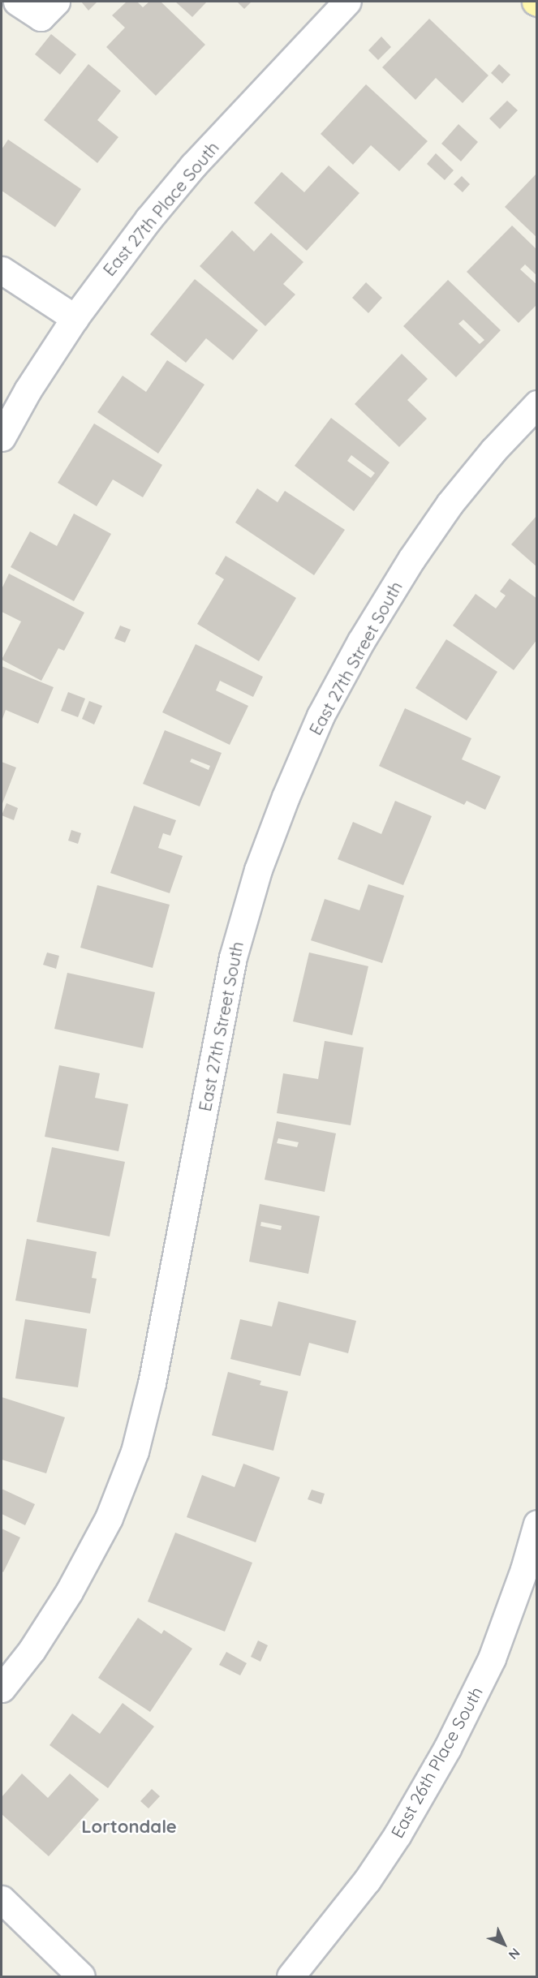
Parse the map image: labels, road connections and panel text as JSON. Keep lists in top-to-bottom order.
{
  "streets": {
    "street": ["East 27th Place South", "East 27th Street South", "East 26th Place South"]
  },
  "districts": ["Lortondale"],
  "north": "bottom right"
}
